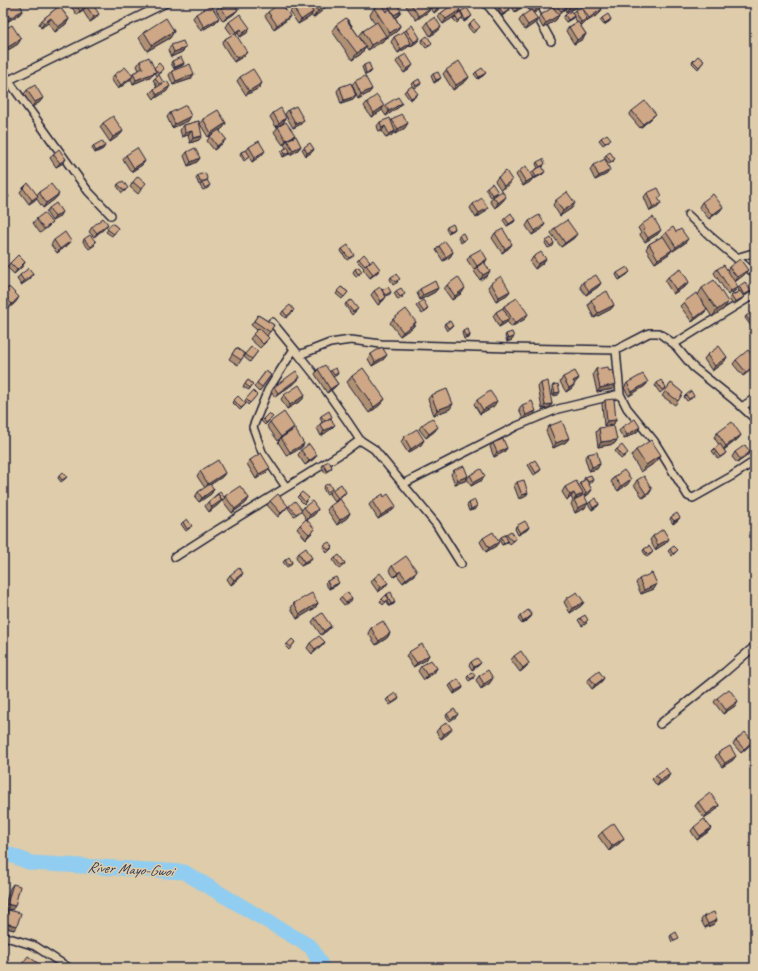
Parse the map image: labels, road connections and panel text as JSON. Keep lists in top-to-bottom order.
{
  "water": ["River Mayo-Gwoi"]
}
